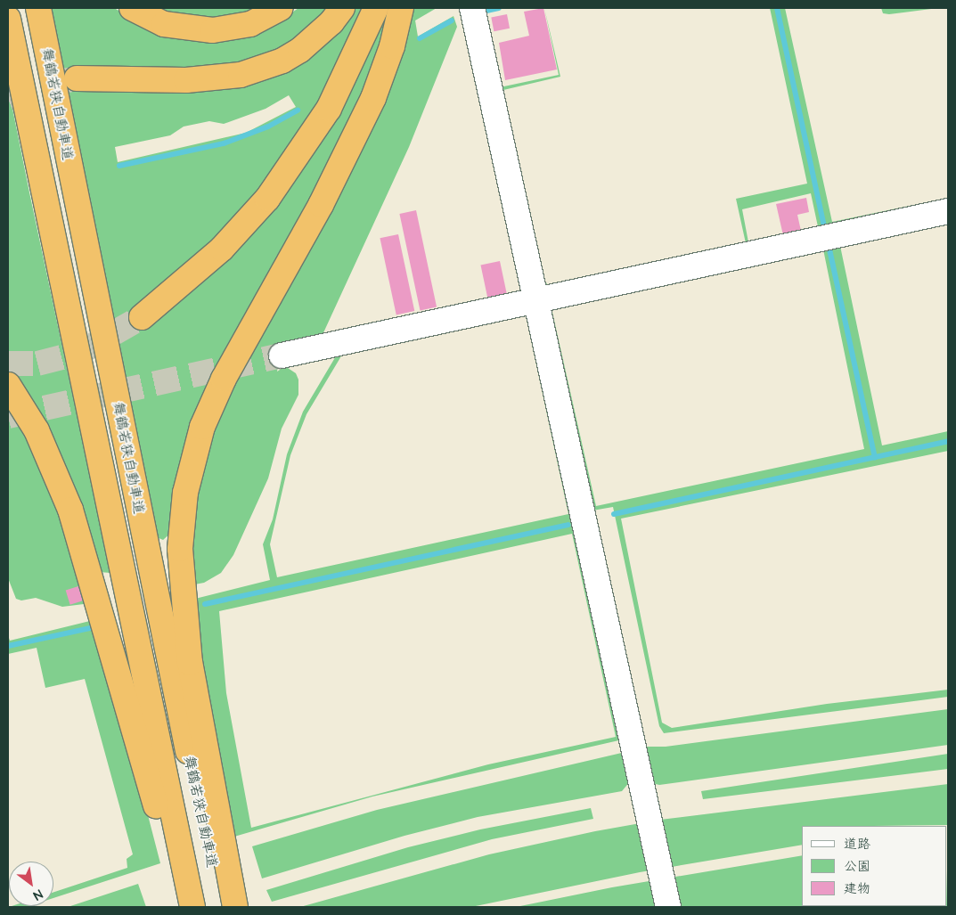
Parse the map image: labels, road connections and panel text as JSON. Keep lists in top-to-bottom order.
{
  "streets": {
    "highway": ["舞鶴若狭自動車道"]
  },
  "legend": ["道路", "公園", "建物"],
  "north": "bottom right"
}
